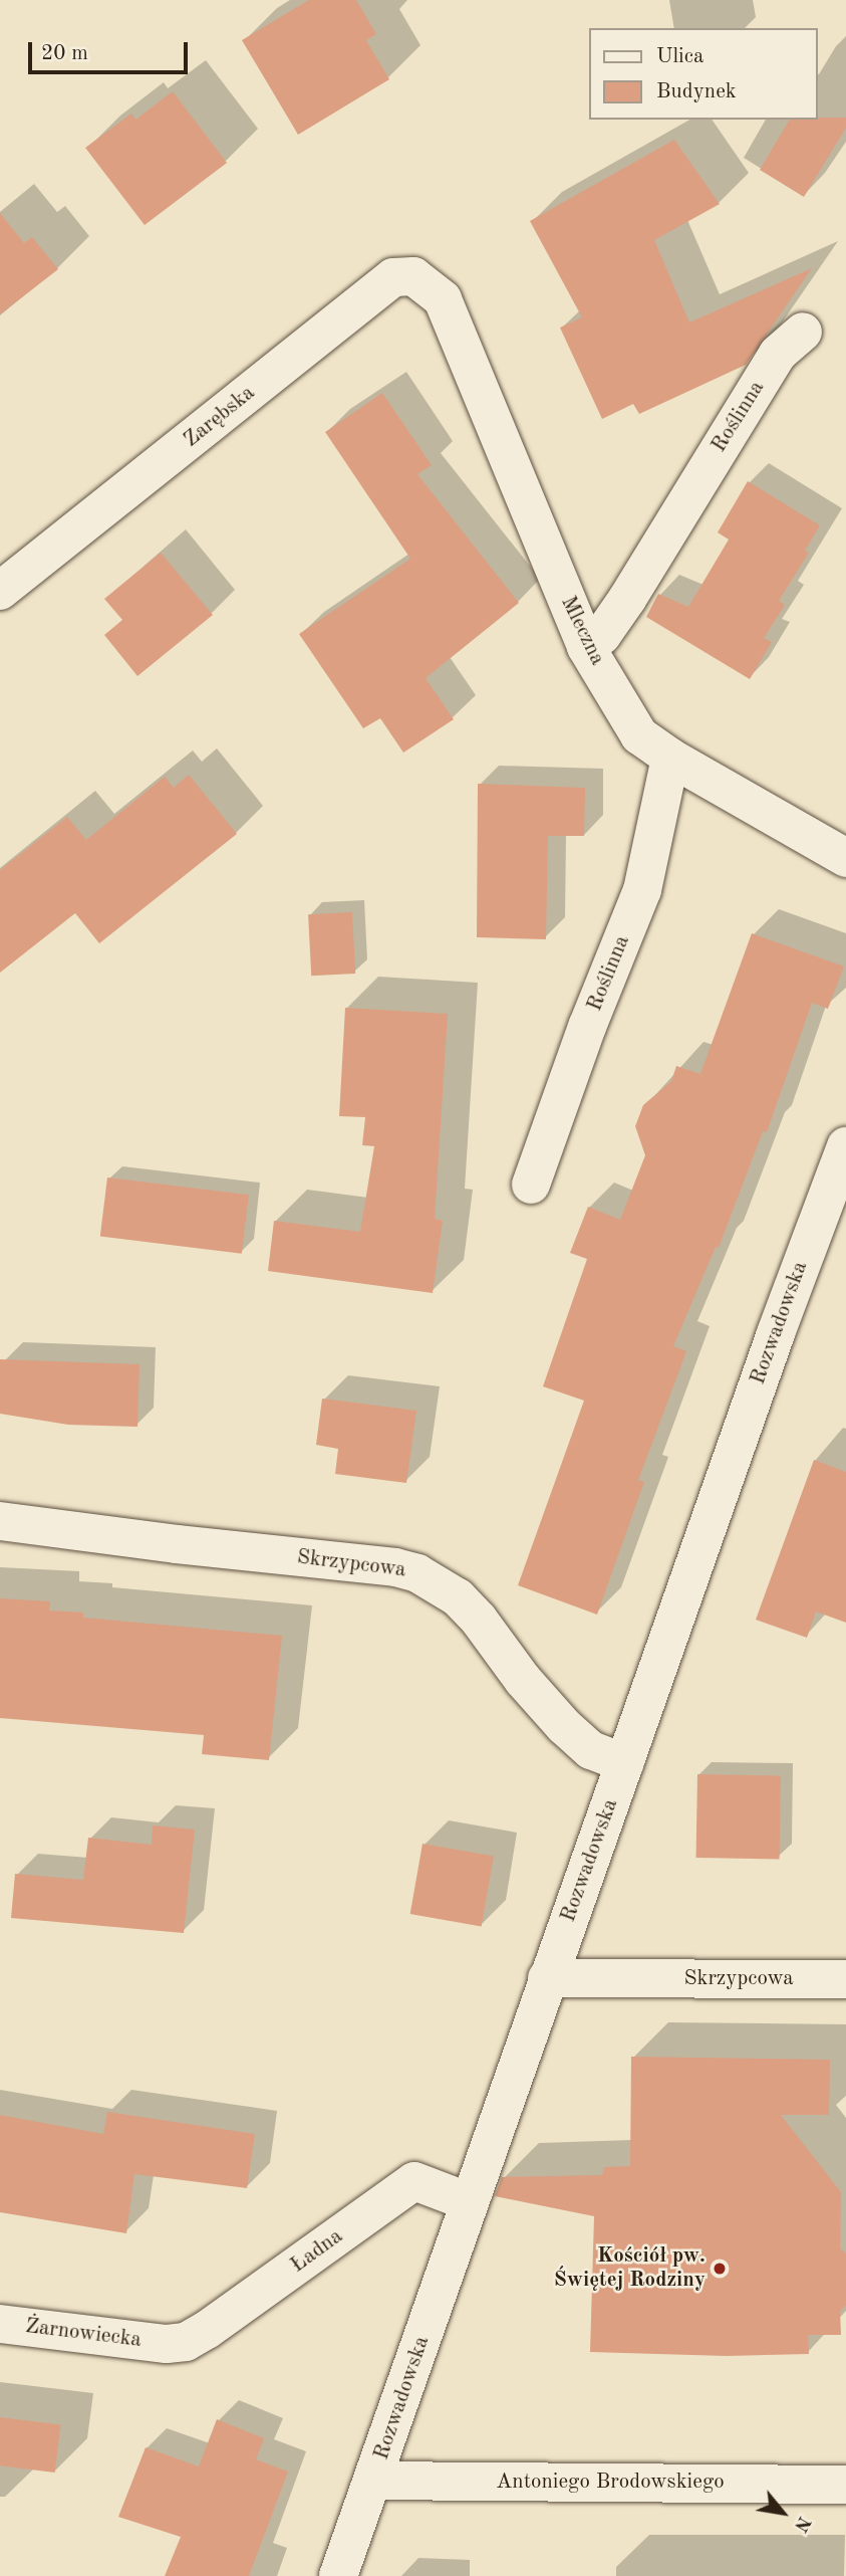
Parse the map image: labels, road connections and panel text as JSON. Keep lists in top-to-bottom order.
{
  "streets": {
    "street": [
      "Zarębska",
      "Roślinna",
      "Mleczna",
      "Rozwadowska",
      "Skrzypcowa",
      "Ładna",
      "Żarnowiecka",
      "Antoniego Brodowskiego"
    ]
  },
  "crossings": [
    ["Zarębska", "Mleczna"],
    ["Roślinna", "Mleczna"],
    ["Rozwadowska", "Skrzypcowa"],
    ["Rozwadowska", "Ładna"],
    ["Rozwadowska", "Antoniego Brodowskiego"],
    ["Ładna", "Żarnowiecka"]
  ],
  "places": ["Kościół pw. Świętej Rodziny"],
  "legend": ["Ulica", "Budynek"],
  "scale_bar": "20 m",
  "north": "bottom right"
}
